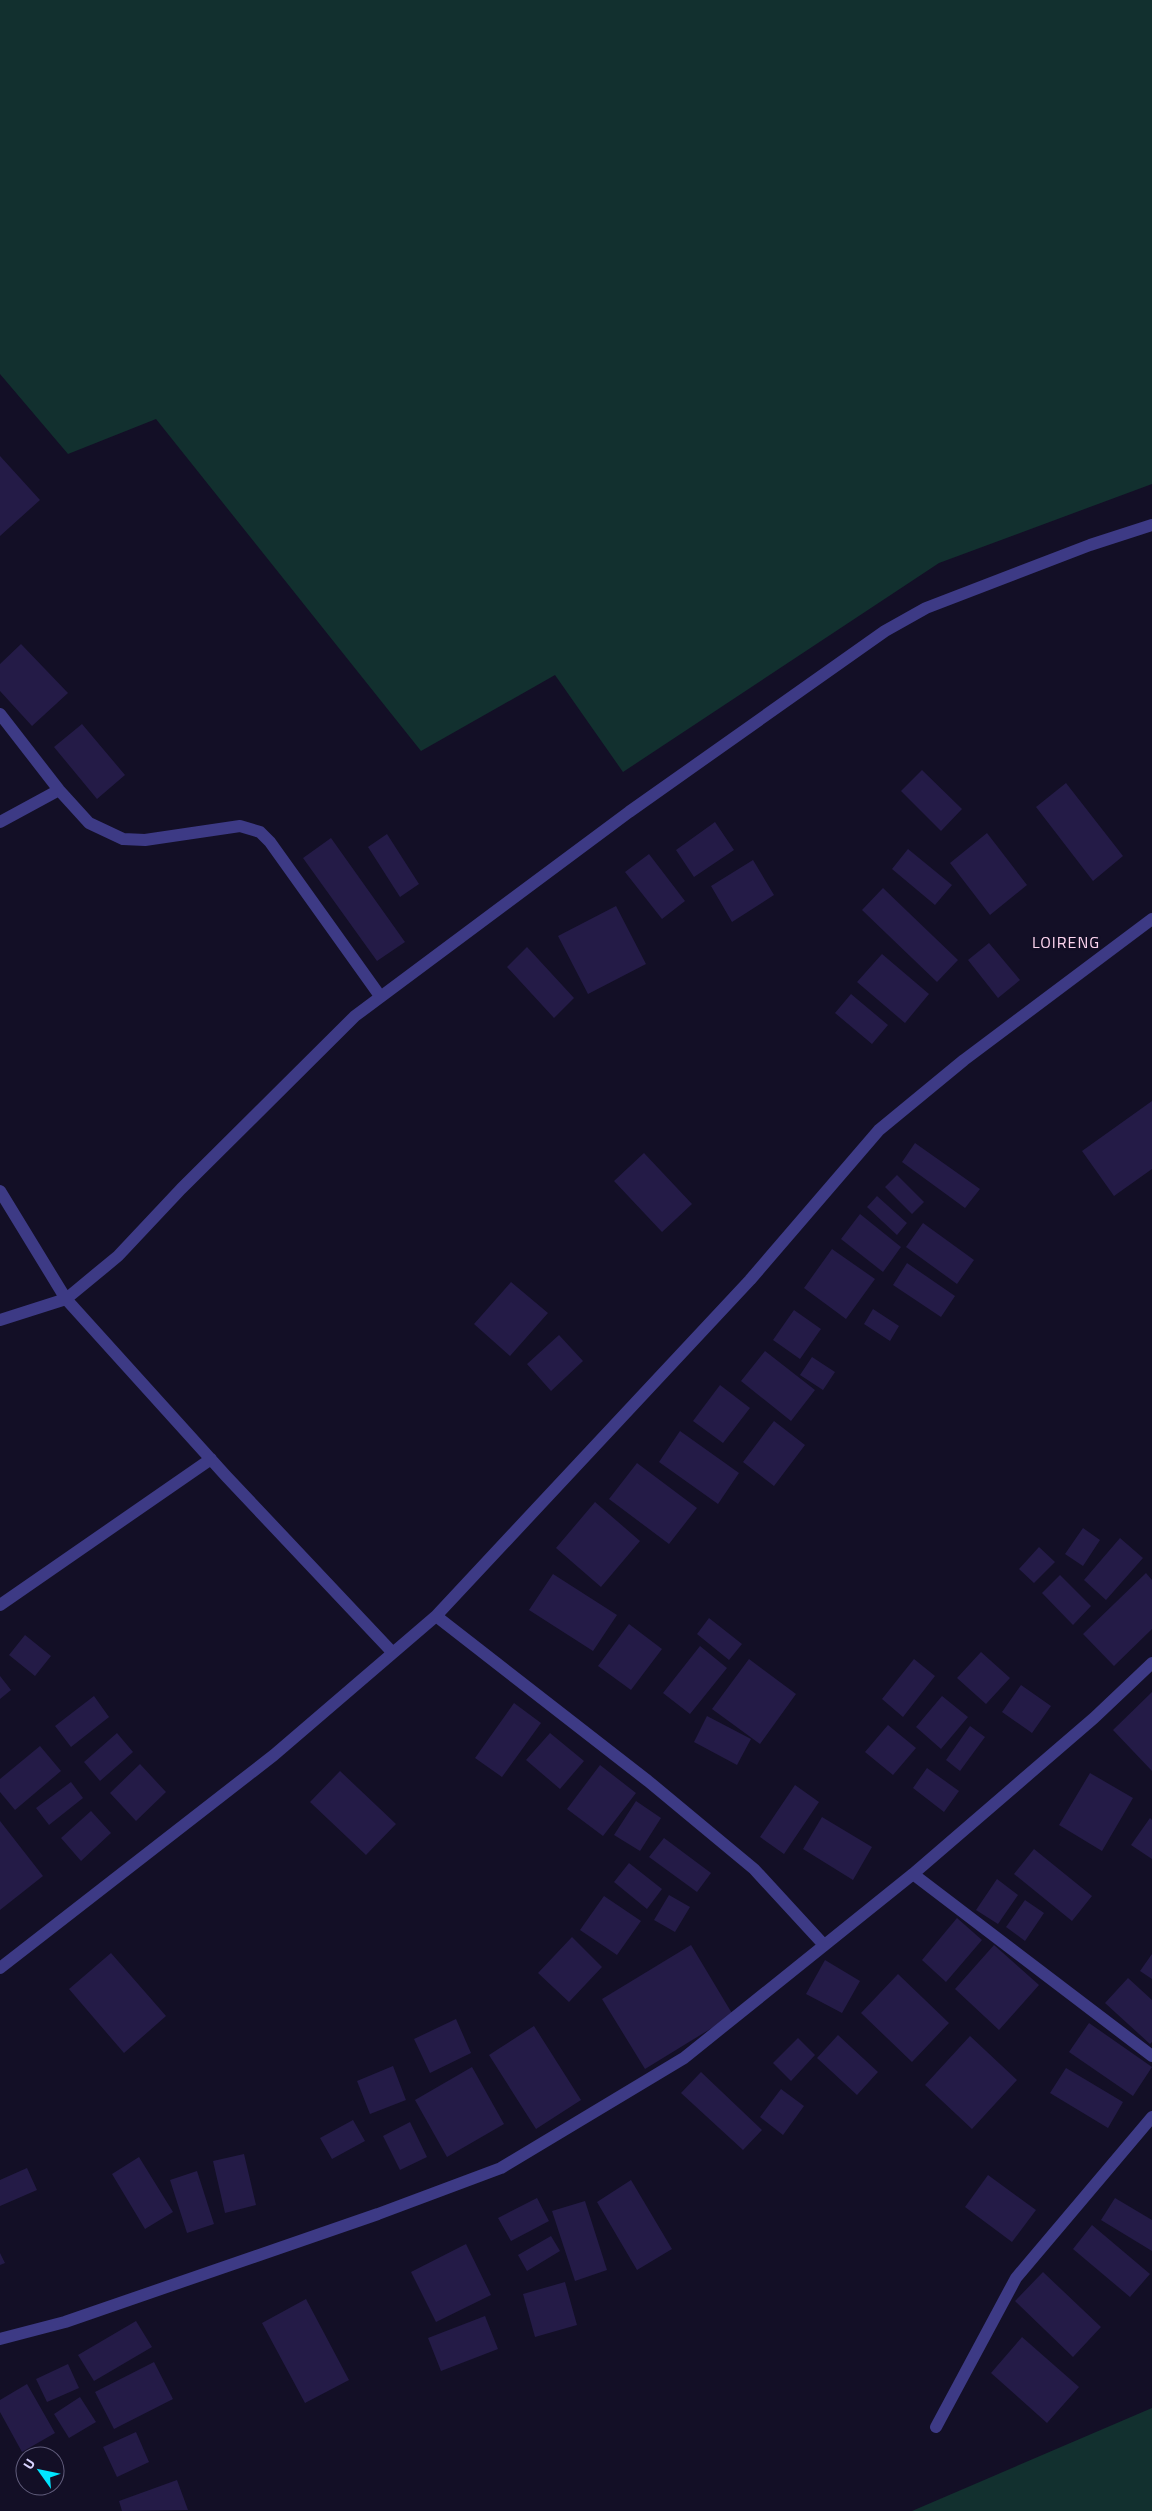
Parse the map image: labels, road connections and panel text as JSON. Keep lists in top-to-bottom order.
{
  "districts": ["LOIRENG"],
  "north": "top left"
}
